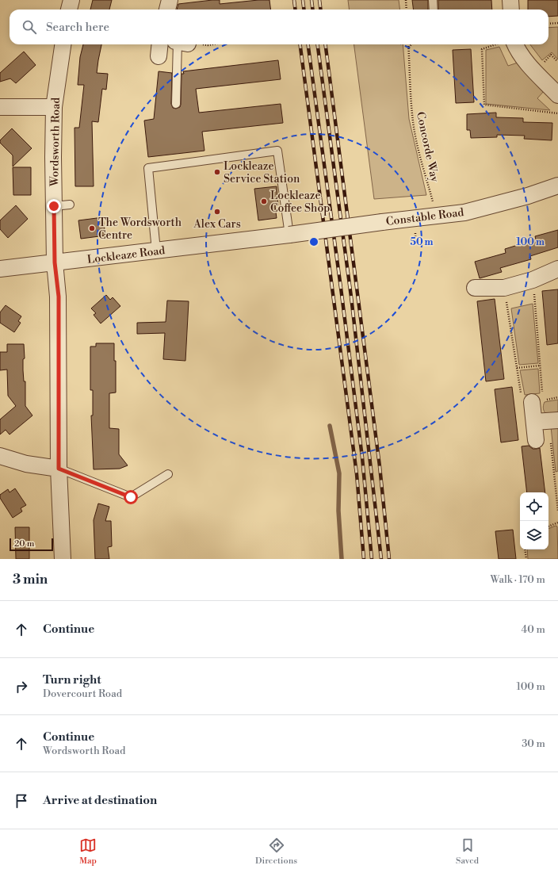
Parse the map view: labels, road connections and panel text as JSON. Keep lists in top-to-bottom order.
{
  "streets": {
    "street": ["Wordsworth Road", "Constable Road", "Lockleaze Road"],
    "path": ["Concorde Way"]
  },
  "crossings": [
    ["Wordsworth Road", "Lockleaze Road"],
    ["Concorde Way", "Constable Road"],
    ["Constable Road", "Lockleaze Road"]
  ],
  "places": [
    "Lockleaze Service Station",
    "Lockleaze Coffee Shop",
    "Alex Cars",
    "The Wordsworth Centre"
  ],
  "scale_bar": "20 m",
  "page": {
    "search": "Search here",
    "scale": "20 m",
    "heading": ["3 min", "Walk · 170 m"],
    "list": [
      ["Continue", "40 m"],
      ["Turn right", "Dovercourt Road", "100 m"],
      ["Continue", "Wordsworth Road", "30 m"],
      "Arrive at destination"
    ],
    "nav": ["Map", "Directions", "Saved"]
  },
  "rings": ["50 m", "100 m"]
}
